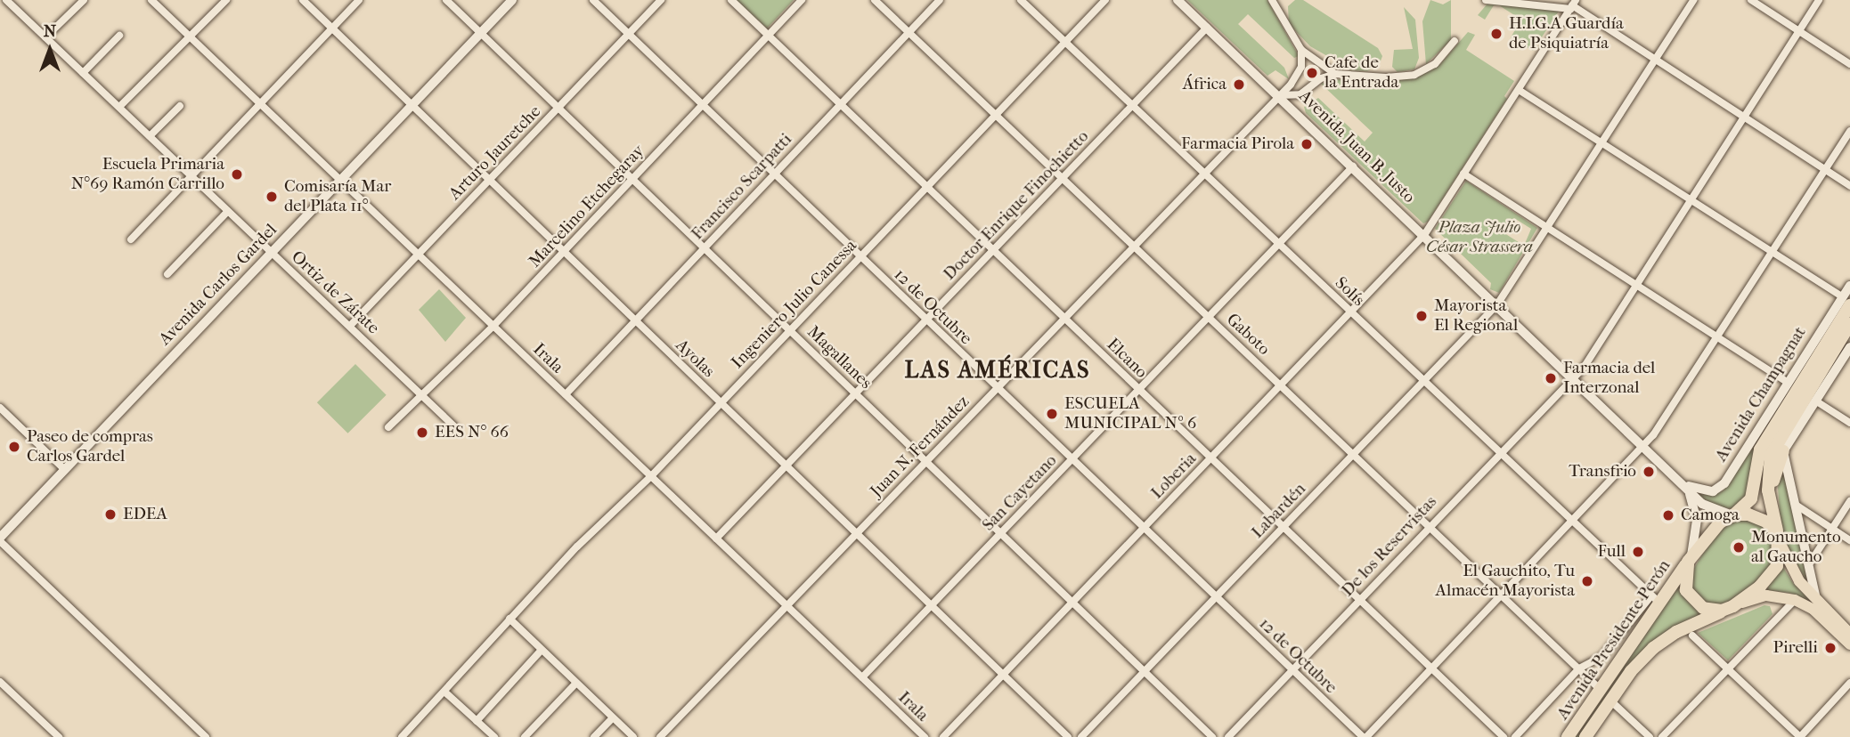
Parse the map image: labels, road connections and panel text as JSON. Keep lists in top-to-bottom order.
{
  "streets": {
    "highway": ["Avenida Champagnat", "Avenida Presidente Perón"],
    "main road": ["Avenida Juan B. Justo", "Avenida Carlos Gardel"],
    "street": [
      "Arturo Jauretche",
      "Francisco Scarpatti",
      "Doctor Enrique Finochietto",
      "Marcelino Etchegaray",
      "Solís",
      "Ortiz de Zárate",
      "Ingeniero Julio Canessa",
      "12 de Octubre",
      "Gaboto",
      "Magallanes",
      "Irala",
      "Ayolas",
      "Elcano",
      "Juan N. Fernández",
      "Loberia",
      "San Cayetano",
      "Labardén",
      "De los Reservistas"
    ]
  },
  "crossings": [
    ["Avenida Juan B. Justo", "Doctor Enrique Finochietto"],
    ["Avenida Juan B. Justo", "Avenida Champagnat"],
    ["Avenida Juan B. Justo", "Juan N. Fernández"],
    ["Avenida Juan B. Justo", "Loberia"],
    ["Avenida Juan B. Justo", "San Cayetano"],
    ["Avenida Juan B. Justo", "Labardén"],
    ["Avenida Juan B. Justo", "De los Reservistas"],
    ["Avenida Juan B. Justo", "Avenida Presidente Perón"],
    ["Arturo Jauretche", "Ortiz de Zárate"],
    ["Arturo Jauretche", "12 de Octubre"],
    ["Arturo Jauretche", "Magallanes"],
    ["Arturo Jauretche", "Irala"],
    ["Arturo Jauretche", "Ayolas"],
    ["Francisco Scarpatti", "12 de Octubre"],
    ["Francisco Scarpatti", "Gaboto"],
    ["Francisco Scarpatti", "Magallanes"],
    ["Francisco Scarpatti", "Irala"],
    ["Francisco Scarpatti", "Ayolas"],
    ["Francisco Scarpatti", "Elcano"],
    ["Doctor Enrique Finochietto", "Solís"],
    ["Doctor Enrique Finochietto", "12 de Octubre"],
    ["Doctor Enrique Finochietto", "Gaboto"],
    ["Doctor Enrique Finochietto", "Magallanes"],
    ["Doctor Enrique Finochietto", "Irala"],
    ["Doctor Enrique Finochietto", "Ayolas"],
    ["Doctor Enrique Finochietto", "Elcano"],
    ["Marcelino Etchegaray", "Ortiz de Zárate"],
    ["Marcelino Etchegaray", "12 de Octubre"],
    ["Marcelino Etchegaray", "Magallanes"],
    ["Marcelino Etchegaray", "Irala"],
    ["Marcelino Etchegaray", "Ayolas"],
    ["Marcelino Etchegaray", "Elcano"],
    ["Avenida Carlos Gardel", "Ortiz de Zárate"],
    ["Avenida Carlos Gardel", "Magallanes"],
    ["Avenida Carlos Gardel", "Irala"],
    ["Avenida Carlos Gardel", "Ayolas"],
    ["Solís", "Ingeniero Julio Canessa"],
    ["Solís", "Juan N. Fernández"],
    ["Solís", "Loberia"],
    ["Solís", "San Cayetano"],
    ["Solís", "Labardén"],
    ["Solís", "De los Reservistas"],
    ["Solís", "Avenida Presidente Perón"],
    ["Ingeniero Julio Canessa", "12 de Octubre"],
    ["Ingeniero Julio Canessa", "Gaboto"],
    ["Ingeniero Julio Canessa", "Magallanes"],
    ["Ingeniero Julio Canessa", "Irala"],
    ["Ingeniero Julio Canessa", "Ayolas"],
    ["Ingeniero Julio Canessa", "Elcano"],
    ["12 de Octubre", "Juan N. Fernández"],
    ["12 de Octubre", "Loberia"],
    ["12 de Octubre", "San Cayetano"],
    ["12 de Octubre", "Labardén"],
    ["12 de Octubre", "De los Reservistas"],
    ["Gaboto", "Juan N. Fernández"],
    ["Gaboto", "Loberia"],
    ["Gaboto", "San Cayetano"],
    ["Gaboto", "Labardén"],
    ["Gaboto", "De los Reservistas"],
    ["Gaboto", "Avenida Presidente Perón"],
    ["Magallanes", "Juan N. Fernández"],
    ["Magallanes", "Loberia"],
    ["Magallanes", "San Cayetano"],
    ["Magallanes", "Labardén"],
    ["Irala", "Juan N. Fernández"],
    ["Irala", "San Cayetano"],
    ["Ayolas", "Juan N. Fernández"],
    ["Ayolas", "Loberia"],
    ["Ayolas", "San Cayetano"],
    ["Elcano", "Juan N. Fernández"],
    ["Elcano", "Loberia"],
    ["Elcano", "San Cayetano"],
    ["Elcano", "Labardén"],
    ["Elcano", "De los Reservistas"],
    ["Avenida Champagnat", "Avenida Presidente Perón"]
  ],
  "districts": ["LAS AMÉRICAS"],
  "parks": ["Plaza Julio César Strassera"],
  "places": [
    "H.I.G.A Guardía de Psiquiatría",
    "Cafe de la Entrada",
    "África",
    "Farmacia Pirola",
    "Escuela Primaria N°69 Ramón Carrillo",
    "Comisaría Mar del Plata 11°",
    "Mayorista El Regional",
    "Farmacia del Interzonal",
    "ESCUELA MUNICIPAL Nº 6",
    "EES N° 66",
    "Paseo de compras Carlos Gardel",
    "Transfrio",
    "EDEA",
    "Camoga",
    "Monumento al Gaucho",
    "Full",
    "El Gauchito, Tu Almacén Mayorista",
    "Pirelli"
  ],
  "north": "top"
}
